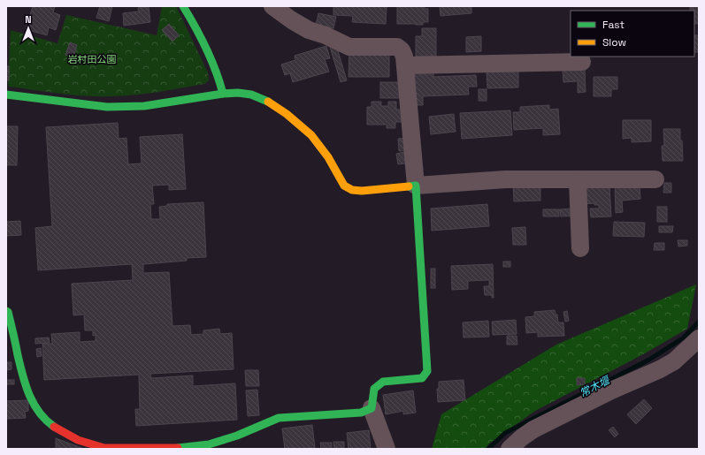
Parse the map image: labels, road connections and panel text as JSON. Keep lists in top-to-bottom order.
{
  "water": ["常木堰"],
  "parks": ["岩村田公園"],
  "legend": ["Fast", "Slow"],
  "north": "top"
}
